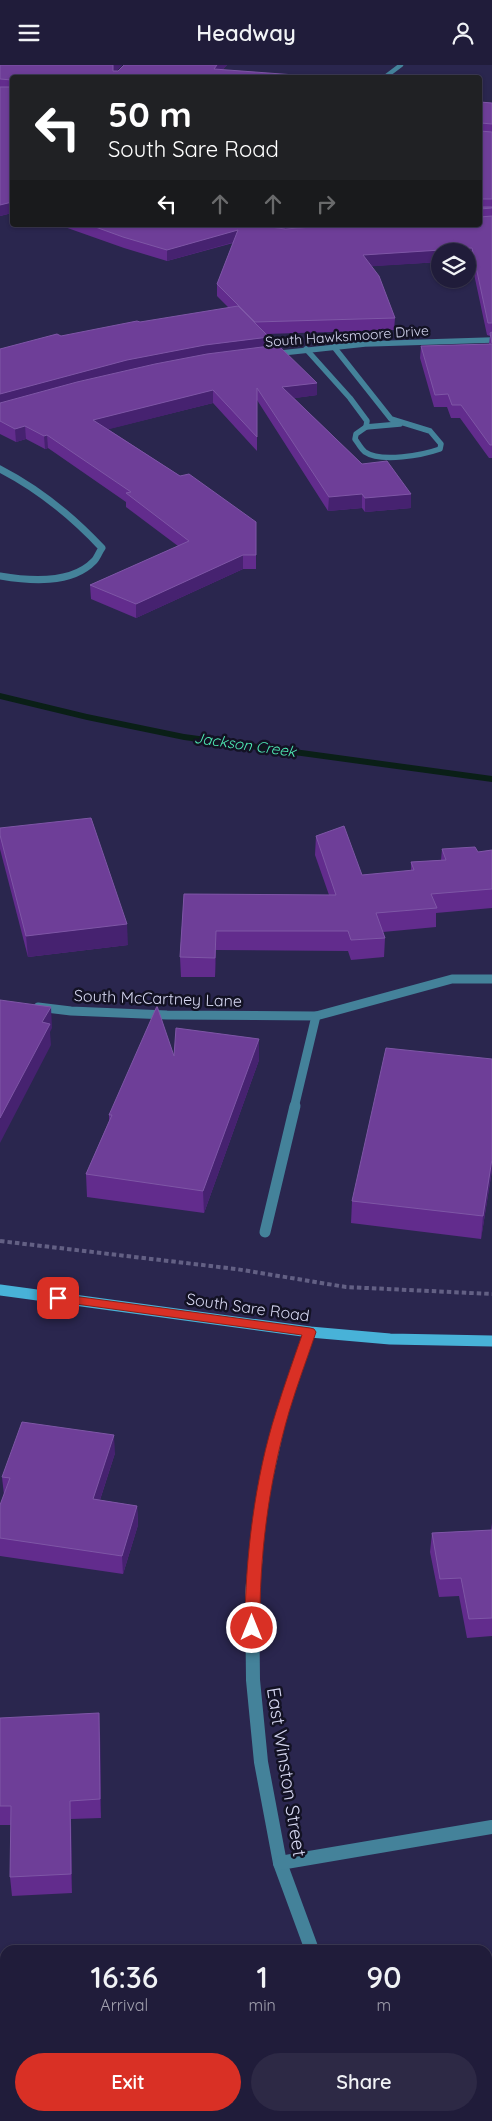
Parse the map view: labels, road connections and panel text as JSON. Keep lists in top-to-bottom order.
{
  "streets": {
    "main road": ["South Sare Road"],
    "street": ["South Hawksmoore Drive", "South McCartney Lane", "East Winston Street"]
  },
  "crossings": [
    ["South Sare Road", "East Winston Street"]
  ],
  "water": ["Jackson Creek"],
  "page": {
    "header": "Headway",
    "turn": ["50 m", "South Sare Road"],
    "eta": [
      "16:36",
      "Arrival",
      "1",
      "min",
      "90",
      "m"
    ],
    "buttons": ["Exit", "Share"]
  }
}
